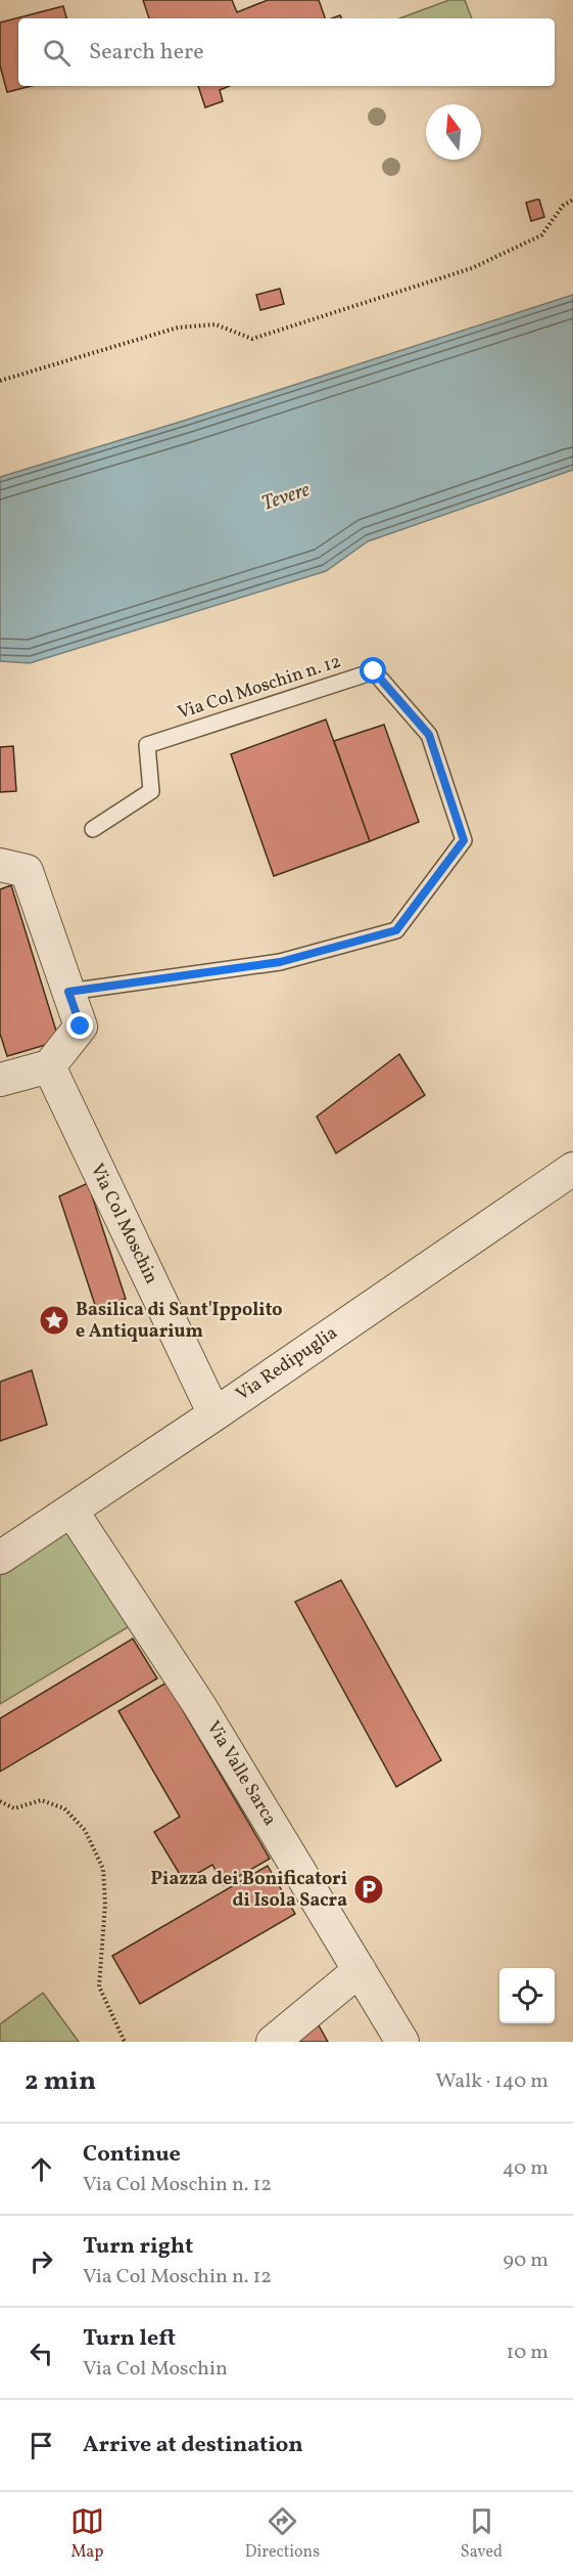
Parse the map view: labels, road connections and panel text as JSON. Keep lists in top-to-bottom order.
{
  "streets": {
    "street": ["Via Col Moschin", "Via Redipuglia", "Via Valle Sarca"],
    "lane": ["Via Col Moschin n. 12"]
  },
  "crossings": [
    ["Via Col Moschin", "Via Redipuglia"],
    ["Via Redipuglia", "Via Valle Sarca"]
  ],
  "water": ["Tevere"],
  "places": {
    "place": ["Basilica di Sant'Ippolito e Antiquarium"],
    "parking": ["Piazza dei Bonificatori di Isola Sacra"]
  },
  "north": "top",
  "page": {
    "search": "Search here",
    "heading": ["2 min", "Walk · 140 m"],
    "list": [
      ["Continue", "Via Col Moschin n. 12", "40 m"],
      ["Turn right", "Via Col Moschin n. 12", "90 m"],
      ["Turn left", "Via Col Moschin", "10 m"],
      "Arrive at destination"
    ],
    "nav": ["Map", "Directions", "Saved"]
  }
}
